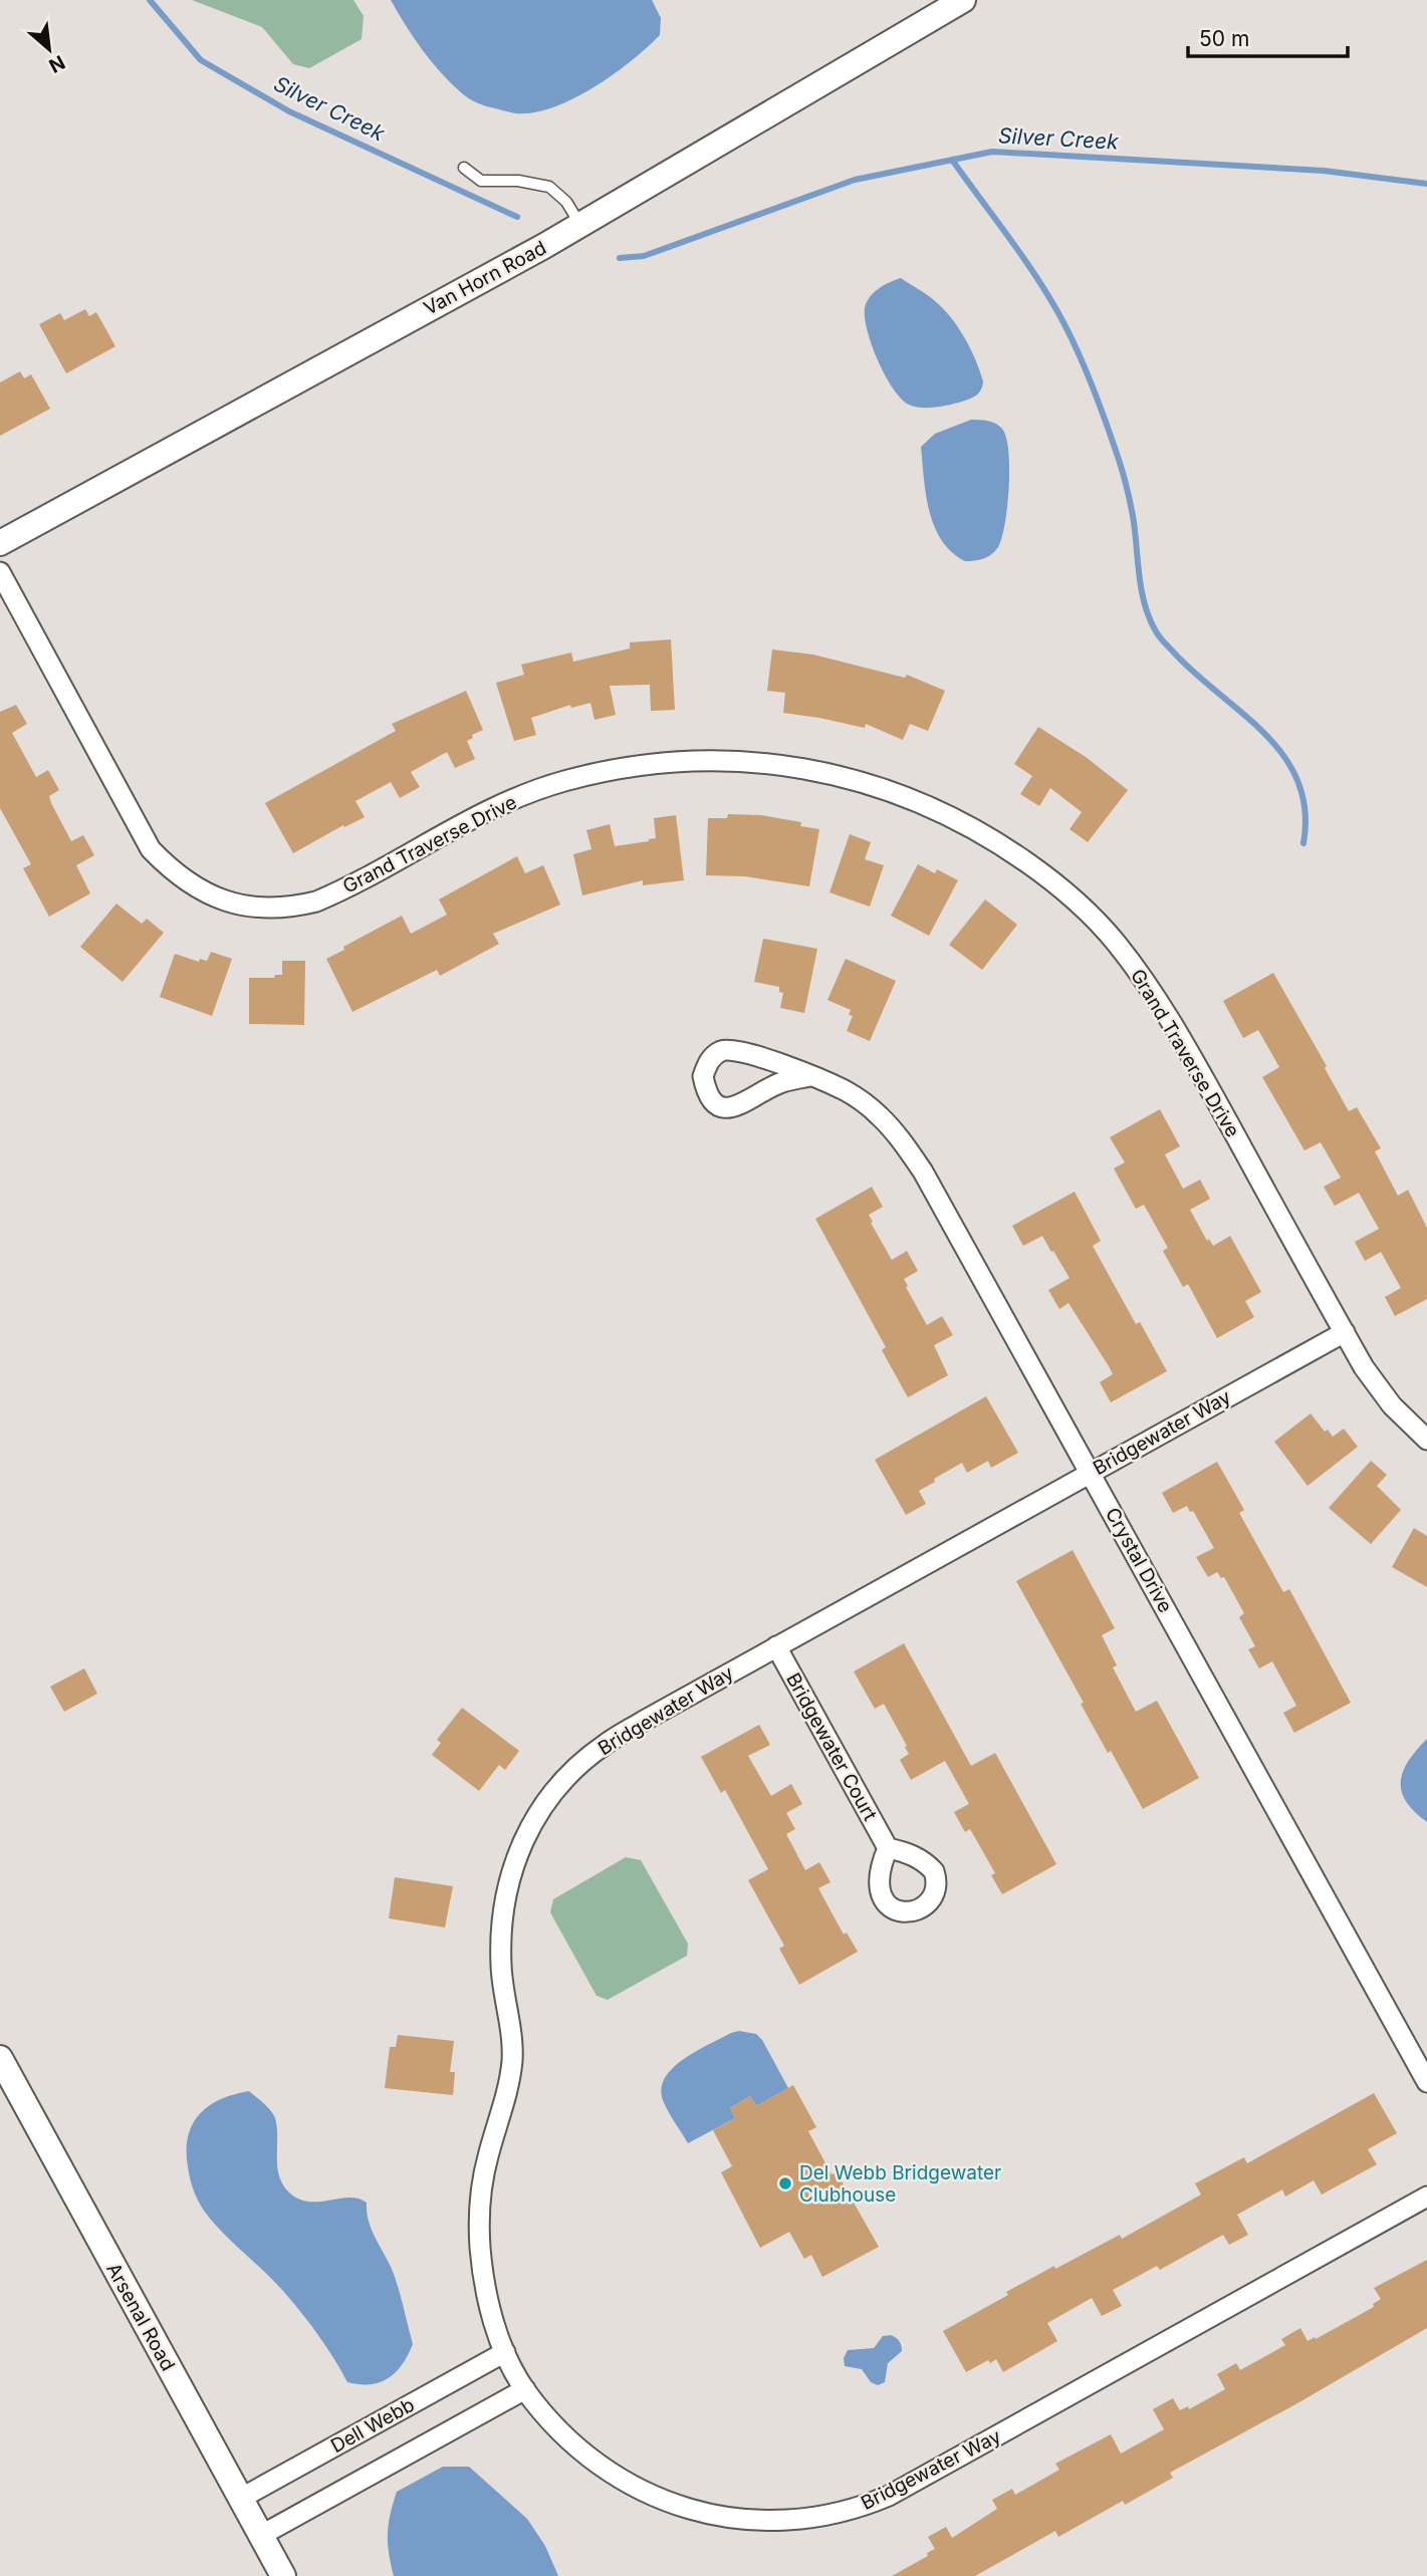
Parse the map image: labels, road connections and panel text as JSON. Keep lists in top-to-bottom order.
{
  "streets": {
    "street": [
      "Van Horn Road",
      "Grand Traverse Drive",
      "Bridgewater Way",
      "Crystal Drive",
      "Bridgewater Court",
      "Arsenal Road",
      "Dell Webb"
    ]
  },
  "crossings": [
    ["Grand Traverse Drive", "Bridgewater Way"],
    ["Bridgewater Way", "Crystal Drive"],
    ["Bridgewater Way", "Bridgewater Court"],
    ["Bridgewater Way", "Dell Webb"],
    ["Arsenal Road", "Dell Webb"]
  ],
  "water": ["Silver Creek"],
  "places": ["Del Webb Bridgewater Clubhouse"],
  "scale_bar": "50 m",
  "north": "bottom right"
}
